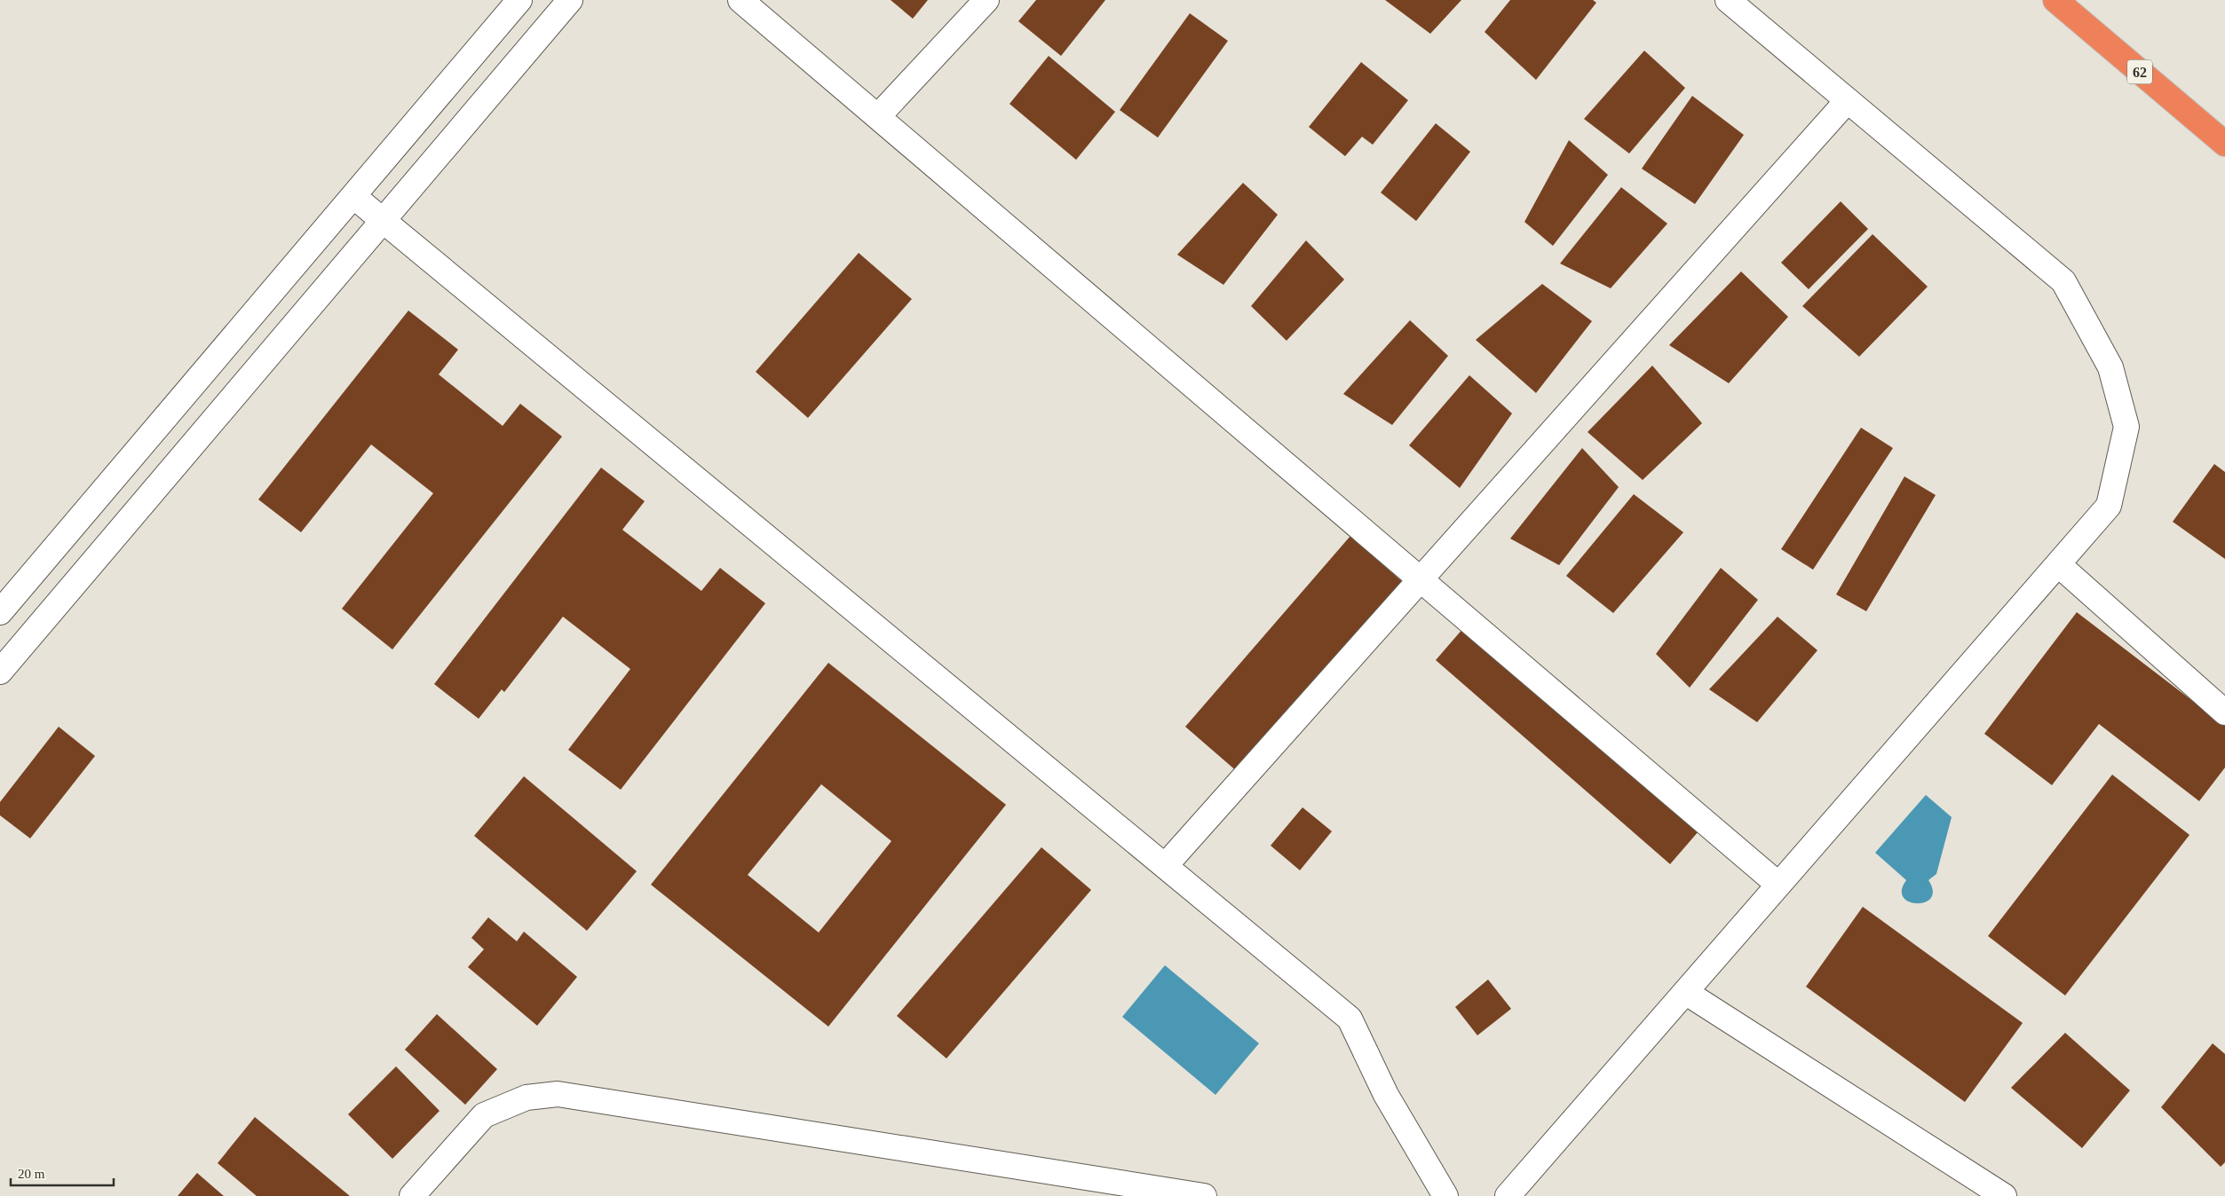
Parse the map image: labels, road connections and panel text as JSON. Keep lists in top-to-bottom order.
{
  "streets": {
    "highway": ["62"]
  },
  "scale_bar": "20 m"
}
